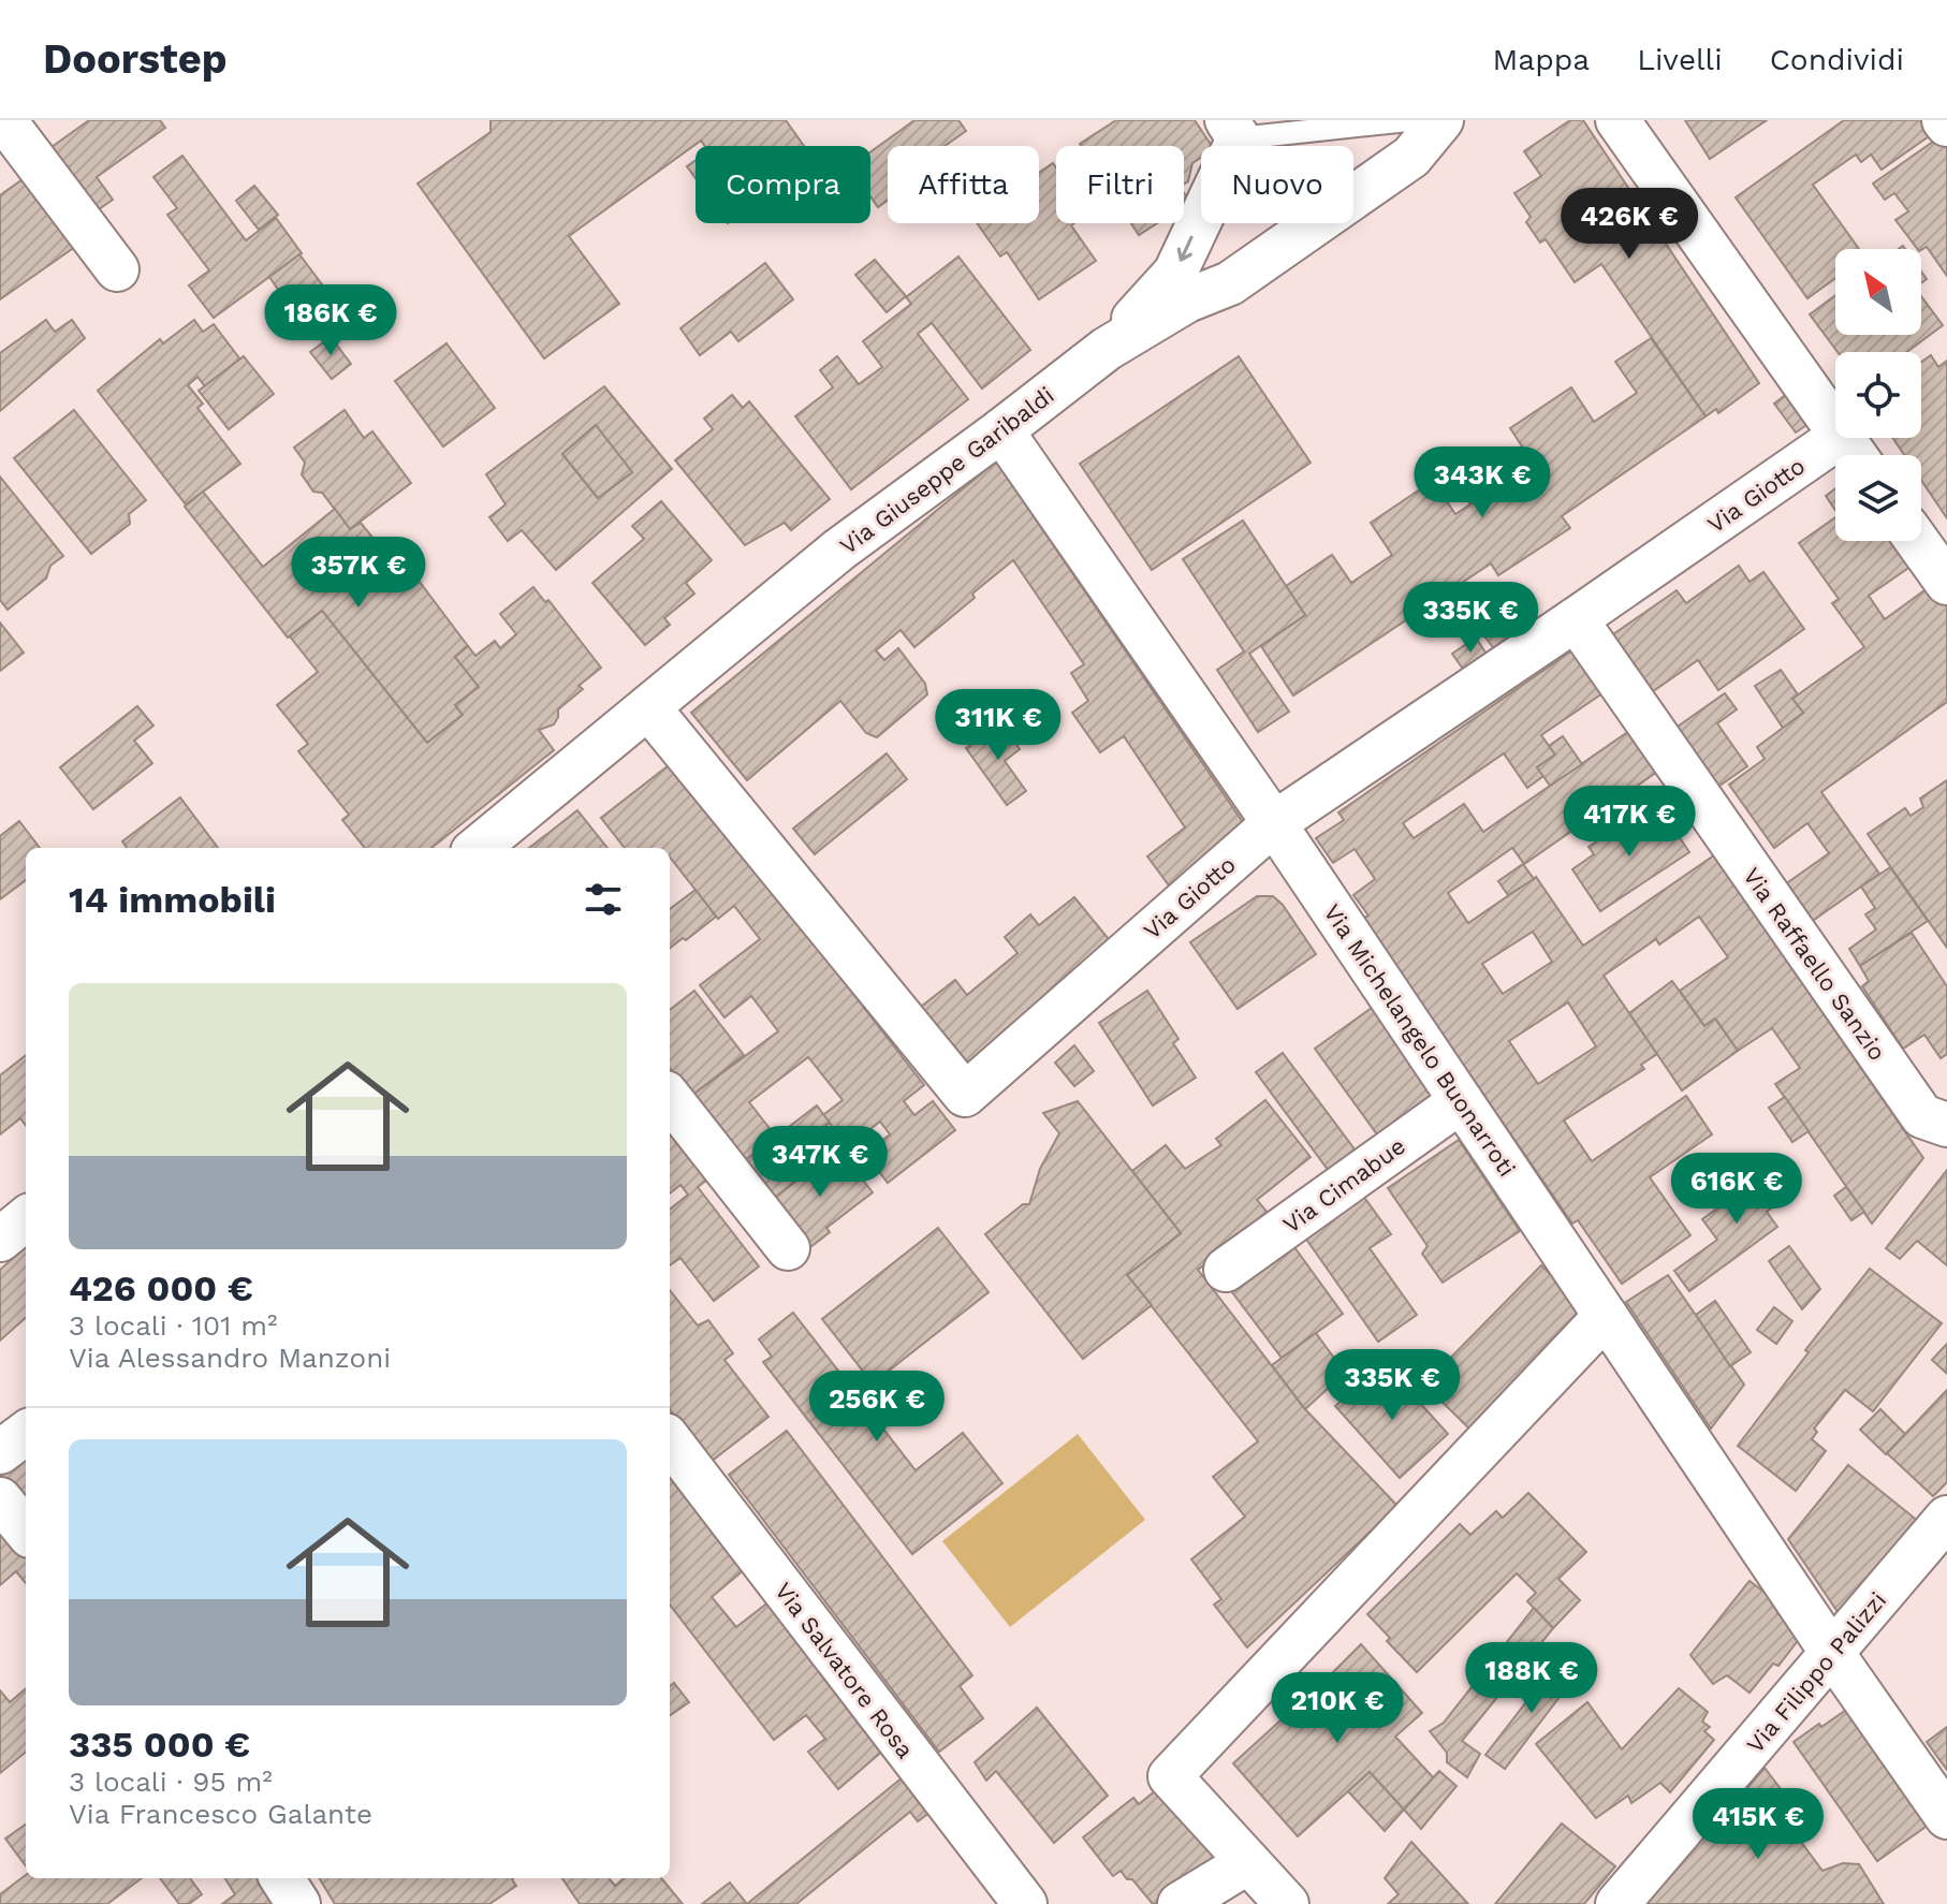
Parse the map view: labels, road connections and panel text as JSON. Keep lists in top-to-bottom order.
{
  "streets": {
    "street": [
      "Via Giuseppe Garibaldi",
      "Via Giotto",
      "Via Raffaello Sanzio",
      "Via Michelangelo Buonarroti",
      "Via Cimabue",
      "Via Salvatore Rosa",
      "Via Filippo Palizzi"
    ]
  },
  "crossings": [
    ["Via Giuseppe Garibaldi", "Via Giotto"],
    ["Via Giuseppe Garibaldi", "Via Michelangelo Buonarroti"],
    ["Via Giotto", "Via Raffaello Sanzio"],
    ["Via Giotto", "Via Michelangelo Buonarroti"],
    ["Via Michelangelo Buonarroti", "Via Cimabue"],
    ["Via Michelangelo Buonarroti", "Via Filippo Palizzi"]
  ],
  "north": "top left",
  "page": {
    "header": "Doorstep",
    "nav": ["Mappa", "Livelli", "Condividi"],
    "chip": [
      "Compra",
      "Affitta",
      "Filtri",
      "Nuovo"
    ],
    "price": [
      "426K €",
      "186K €",
      "343K €",
      "357K €",
      "335K €",
      "311K €",
      "417K €",
      "347K €",
      "616K €",
      "335K €",
      "256K €",
      "188K €",
      "210K €",
      "415K €"
    ],
    "heading": "14 immobili",
    "list": [
      {
        "name": "426 000 €",
        "note": "3 locali · 101 m² · Via Alessandro Manzoni"
      },
      {
        "name": "335 000 €",
        "note": "3 locali · 95 m² · Via Francesco Galante"
      }
    ]
  }
}
